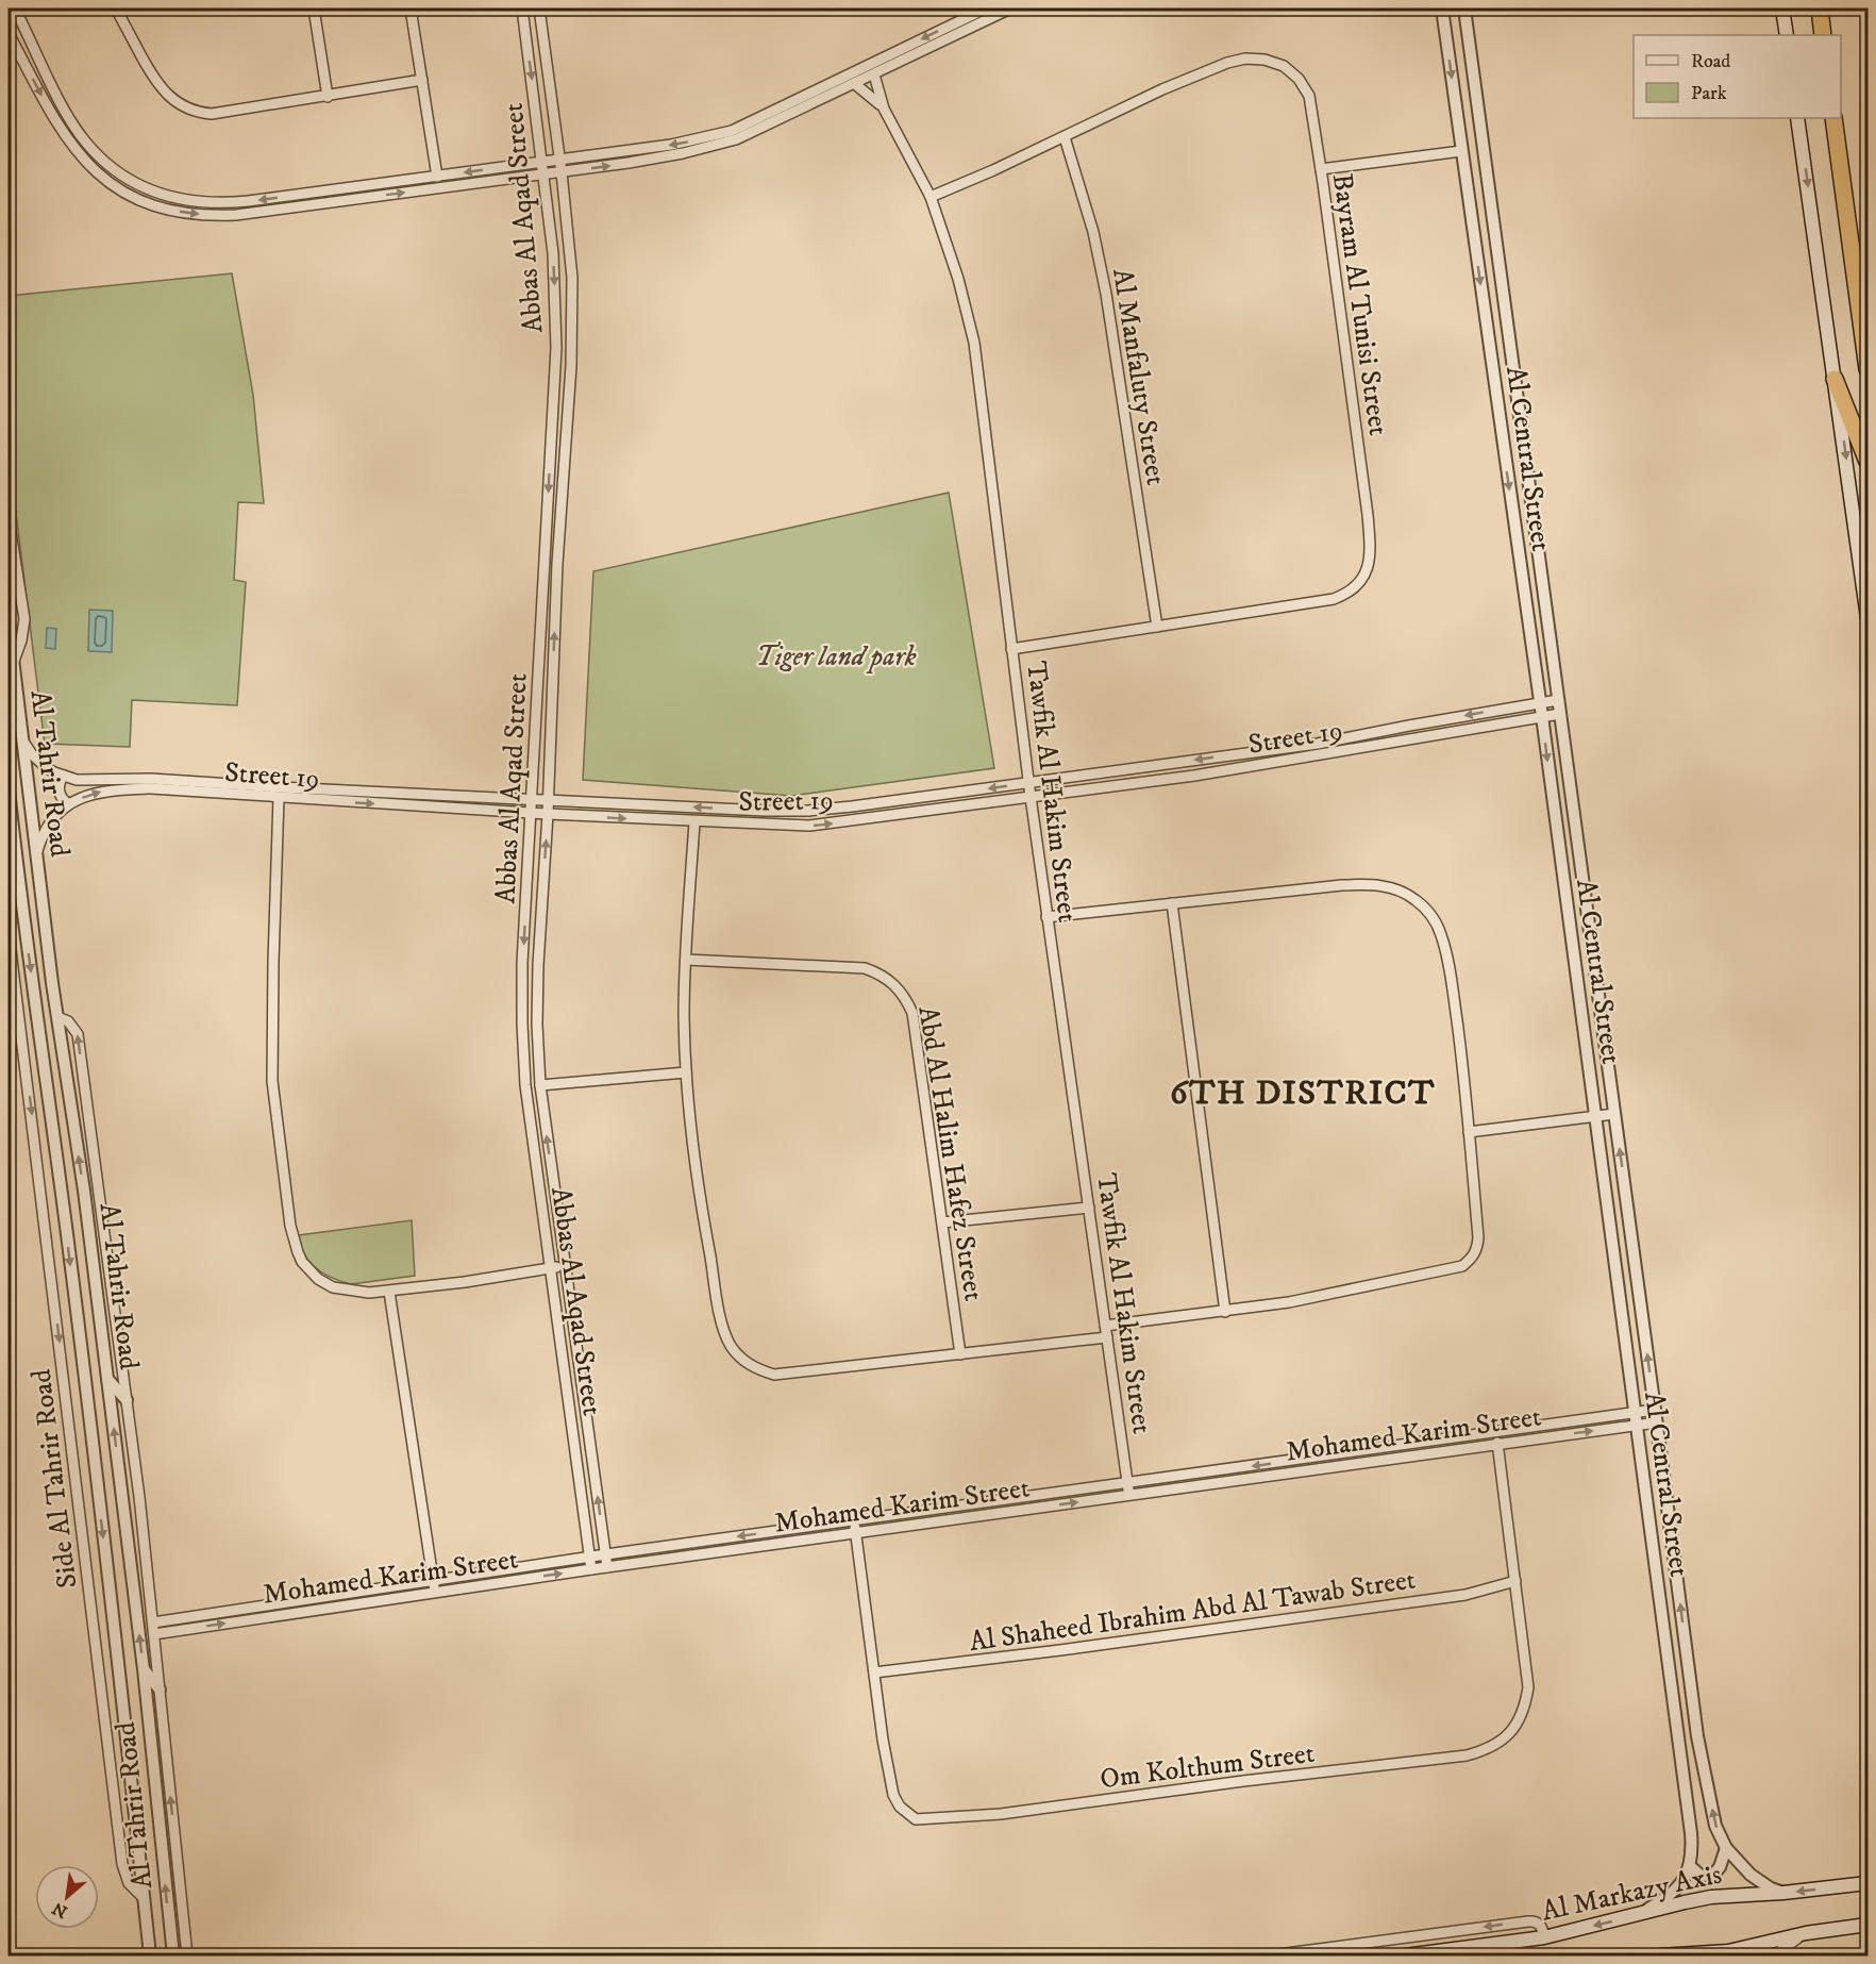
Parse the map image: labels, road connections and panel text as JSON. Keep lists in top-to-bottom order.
{
  "streets": {
    "main road": ["Al Markazy Axis"],
    "street": [
      "Abbas Al Aqad Street",
      "Bayram Al Tunisi Street",
      "Al Manfaluty Street",
      "Al Central Street",
      "Street 19",
      "Al Tahrir Road",
      "Tawfik Al Hakim Street",
      "Abd Al Halim Hafez Street",
      "Mohamed Karim Street",
      "Side Al Tahrir Road",
      "Al Shaheed Ibrahim Abd Al Tawab Street",
      "Om Kolthum Street"
    ]
  },
  "crossings": [
    ["Abbas Al Aqad Street", "Street 19"],
    ["Abbas Al Aqad Street", "Mohamed Karim Street"],
    ["Bayram Al Tunisi Street", "Al Manfaluty Street"],
    ["Bayram Al Tunisi Street", "Tawfik Al Hakim Street"],
    ["Al Central Street", "Street 19"],
    ["Al Central Street", "Mohamed Karim Street"],
    ["Al Central Street", "Al Markazy Axis"],
    ["Street 19", "Al Tahrir Road"],
    ["Street 19", "Tawfik Al Hakim Street"],
    ["Al Tahrir Road", "Side Al Tahrir Road"],
    ["Tawfik Al Hakim Street", "Mohamed Karim Street"],
    ["Mohamed Karim Street", "Om Kolthum Street"],
    ["Al Shaheed Ibrahim Abd Al Tawab Street", "Om Kolthum Street"]
  ],
  "districts": ["6TH DISTRICT"],
  "parks": ["Tiger land park"],
  "legend": ["Road", "Park"],
  "north": "bottom left"
}
